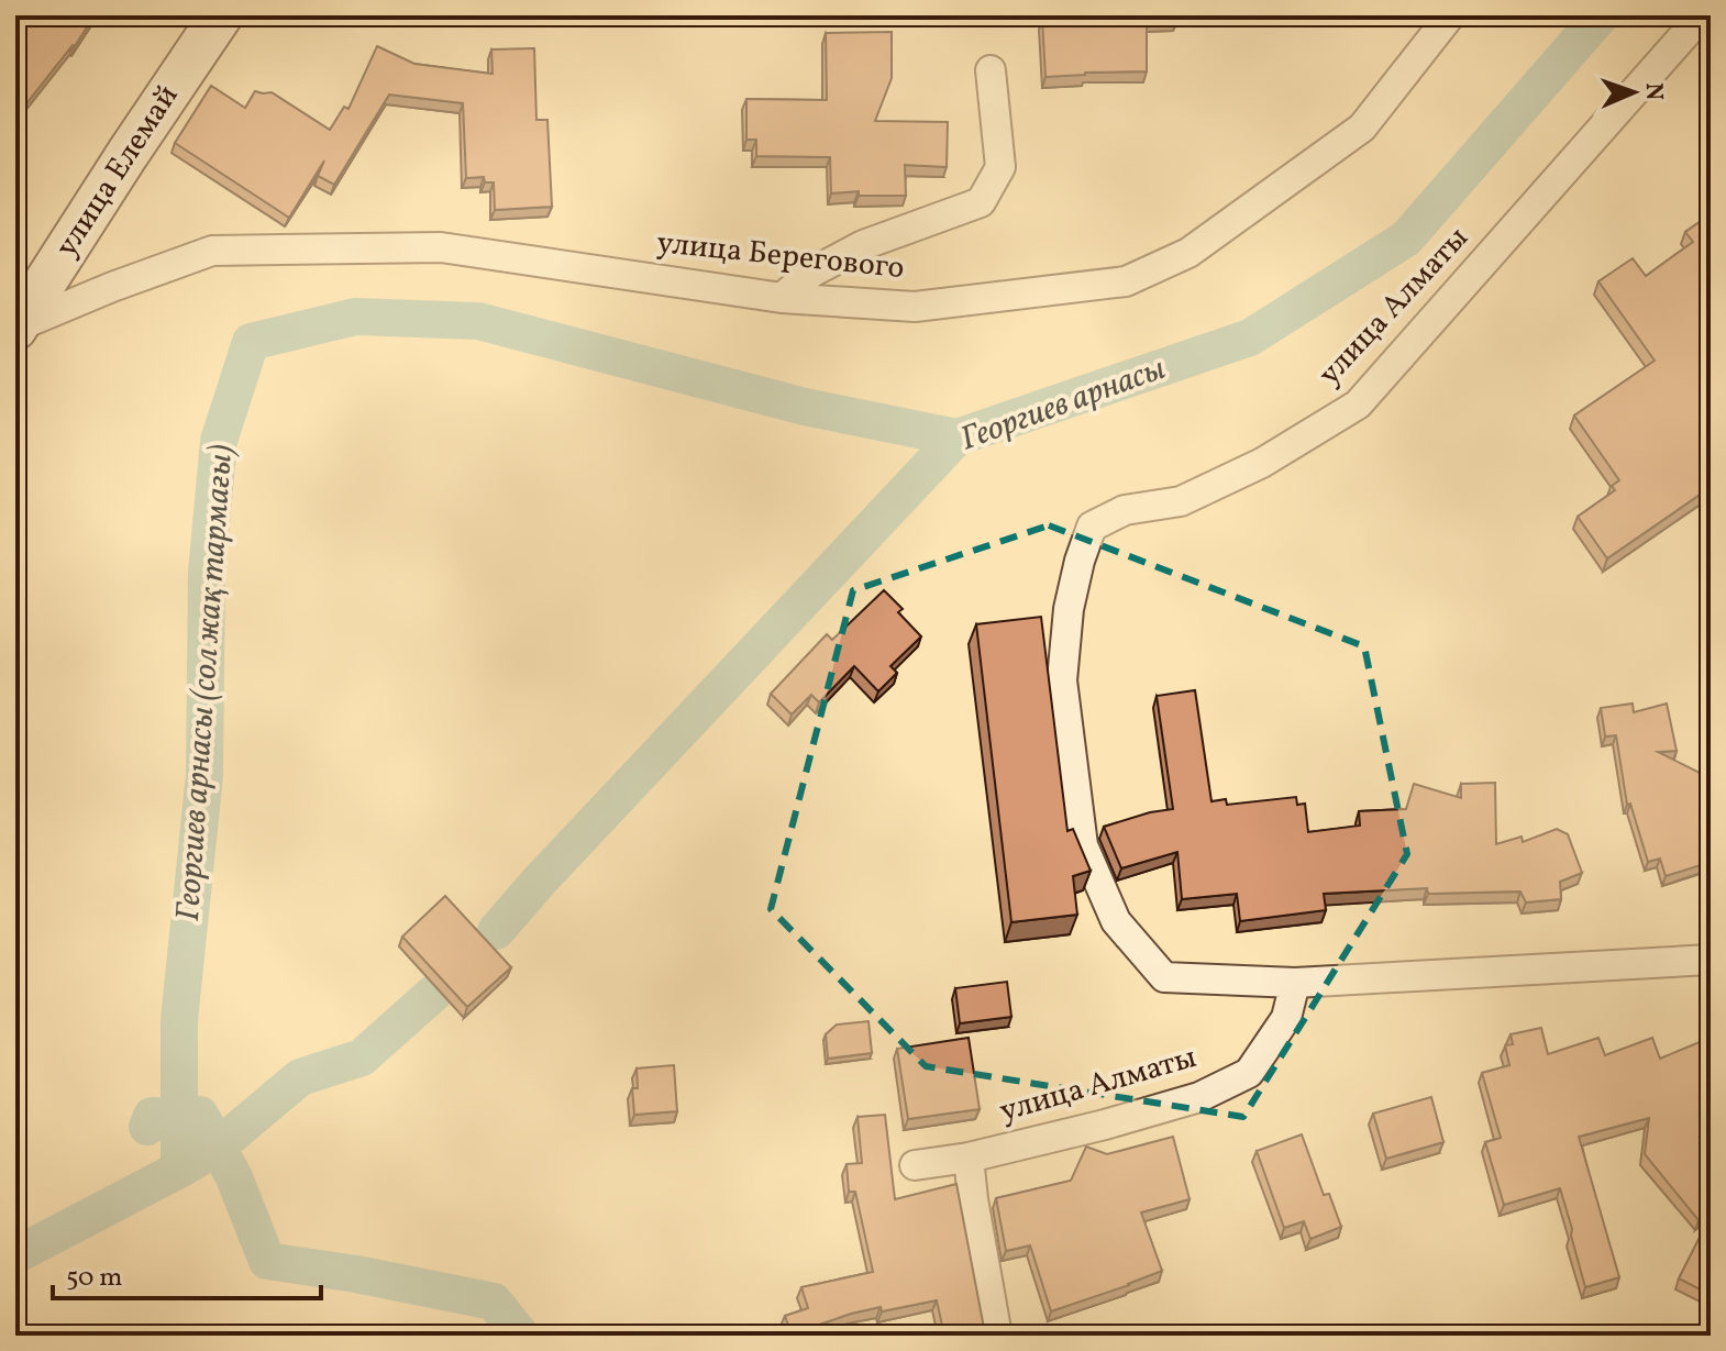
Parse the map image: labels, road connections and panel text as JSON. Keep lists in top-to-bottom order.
{
  "streets": {
    "street": ["улица Елемай", "улица Берегового", "улица Алматы"]
  },
  "crossings": [
    ["улица Елемай", "улица Берегового"]
  ],
  "water": ["Георгиев арнасы", "Георгиев арнасы (сол жақ тармағы)"],
  "scale_bar": "50 m",
  "north": "right"
}
